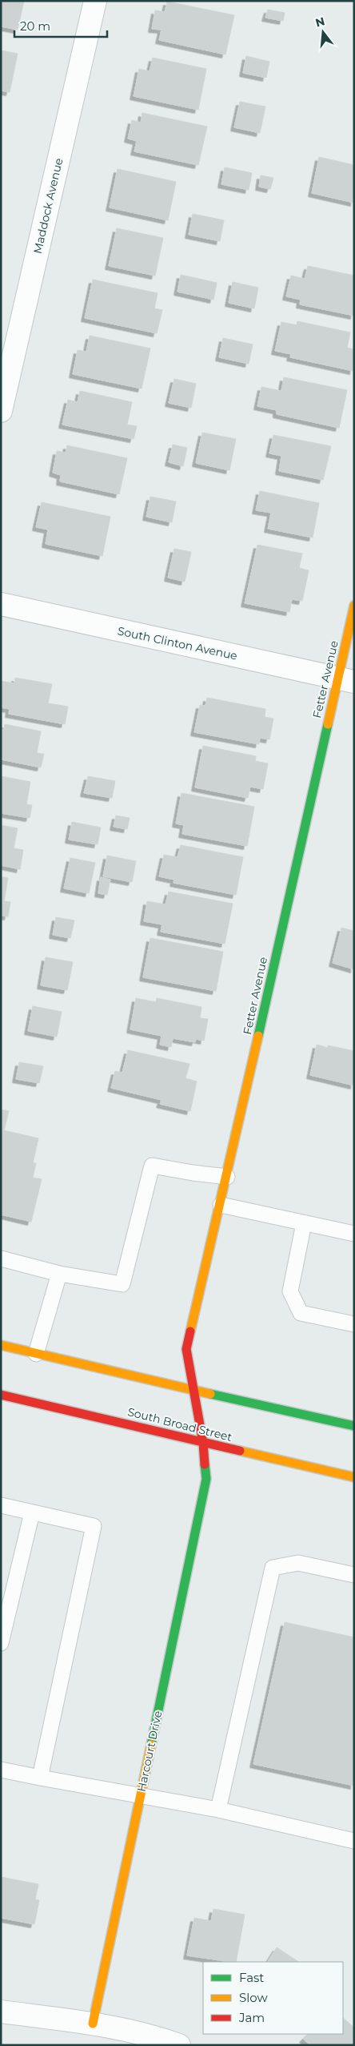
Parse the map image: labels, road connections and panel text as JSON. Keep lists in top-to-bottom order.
{
  "streets": {
    "street": [
      "Maddock Avenue",
      "South Clinton Avenue",
      "Fetter Avenue",
      "South Broad Street",
      "Harcourt Drive"
    ]
  },
  "crossings": [
    ["South Clinton Avenue", "Fetter Avenue"],
    ["Fetter Avenue", "Harcourt Drive"],
    ["South Broad Street", "Harcourt Drive"]
  ],
  "legend": ["Fast", "Slow", "Jam"],
  "scale_bar": "20 m",
  "north": "top"
}
